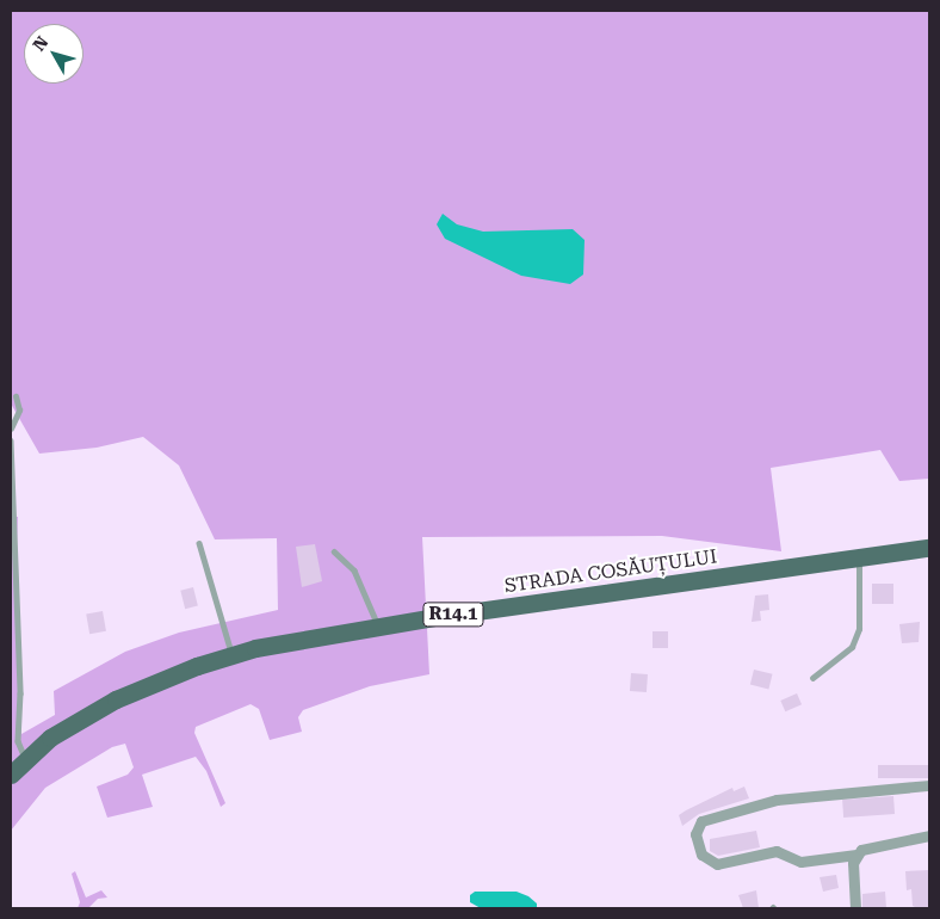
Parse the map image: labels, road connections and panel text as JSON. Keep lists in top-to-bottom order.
{
  "streets": {
    "main road": ["STRADA COSĂUȚULUI", "R14.1"]
  },
  "north": "top left"
}
